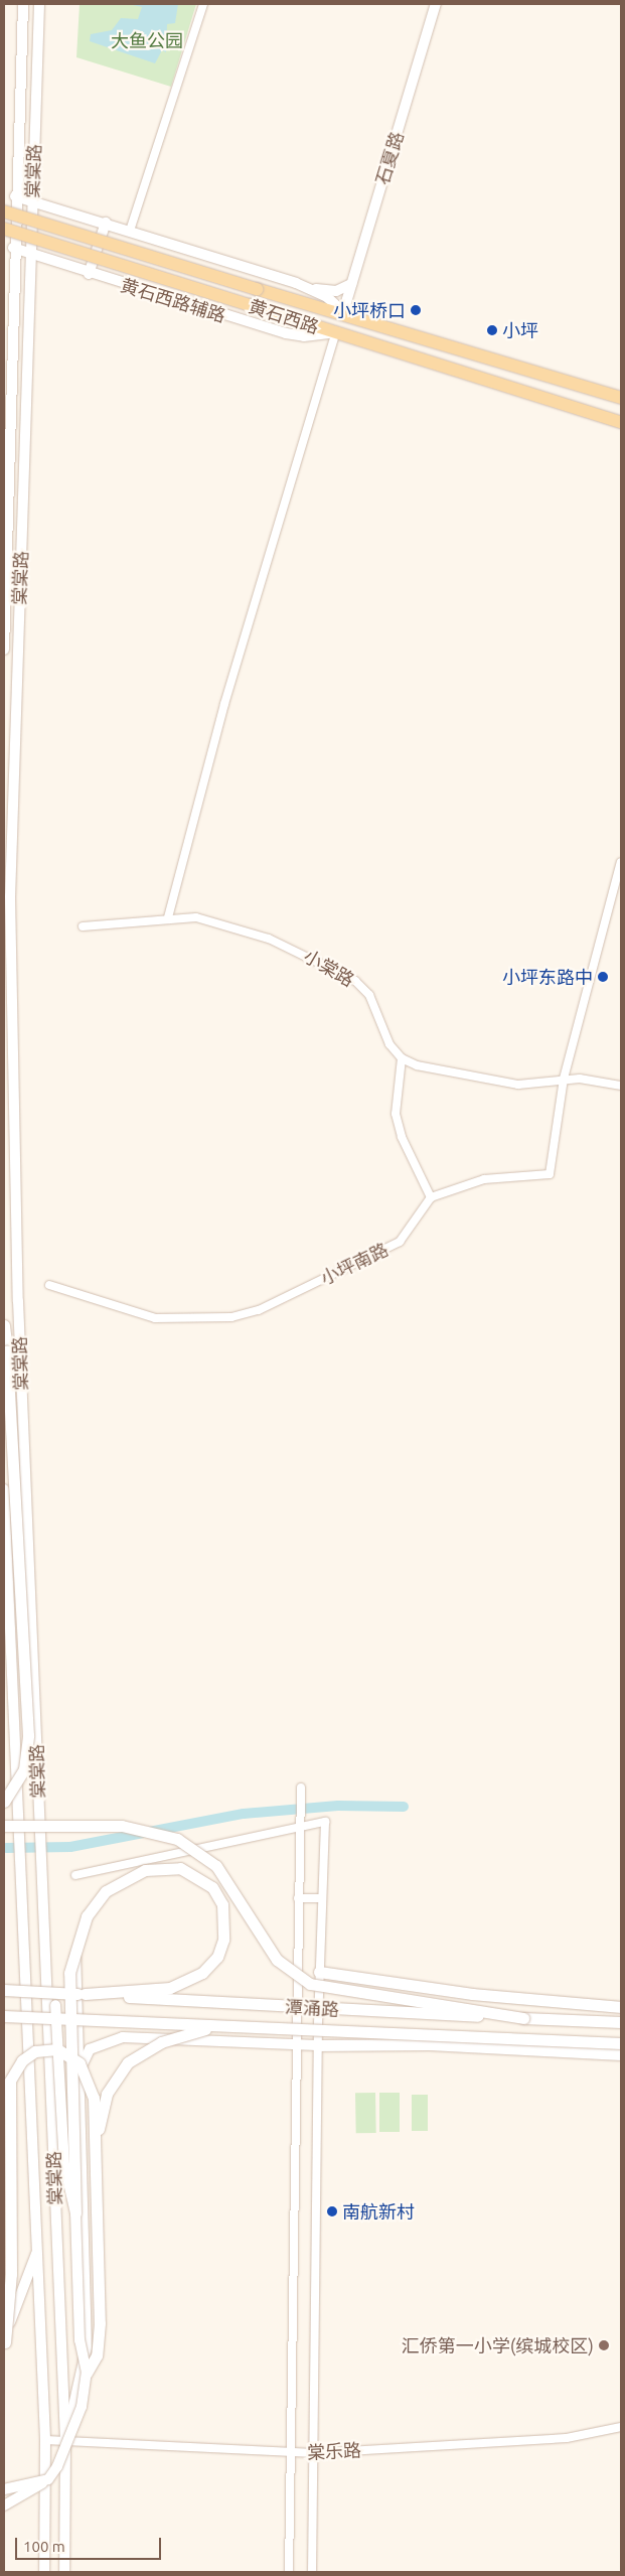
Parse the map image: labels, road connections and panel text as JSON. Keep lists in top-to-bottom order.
{
  "streets": {
    "main road": ["黄石西路", "潭涌路"],
    "street": [
      "石夏路",
      "棠棠路",
      "黄石西路辅路",
      "小棠路",
      "小坪南路",
      "棠乐路"
    ]
  },
  "crossings": [
    ["石夏路", "黄石西路"],
    ["棠棠路", "黄石西路辅路"],
    ["棠棠路", "棠乐路"],
    ["黄石西路辅路", "黄石西路"]
  ],
  "parks": ["大鱼公园"],
  "places": [
    "小坪桥口",
    "小坪",
    "小坪东路中",
    "南航新村",
    "汇侨第一小学(缤城校区)"
  ],
  "scale_bar": "100 m"
}
